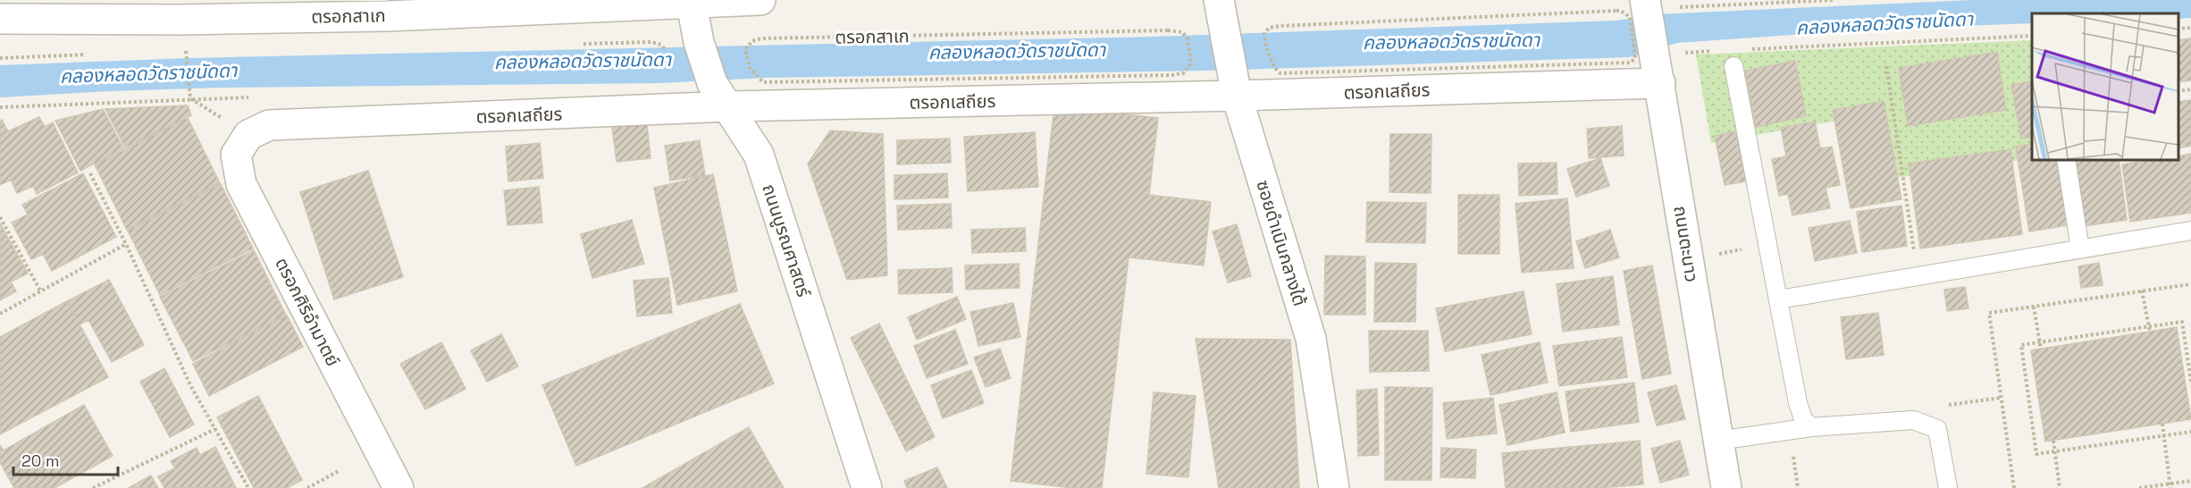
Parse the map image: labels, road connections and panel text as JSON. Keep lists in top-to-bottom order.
{
  "streets": {
    "street": [
      "ตรอกสาเก",
      "ตรอกเสถียร",
      "ถนนบูรณศาสตร์",
      "ซอยดำเนินกลางใต้",
      "ถนนตะนาว",
      "ตรอกศิริอำมาตย์"
    ]
  },
  "crossings": [
    ["ตรอกสาเก", "ถนนบูรณศาสตร์"],
    ["ตรอกเสถียร", "ถนนบูรณศาสตร์"],
    ["ตรอกเสถียร", "ซอยดำเนินกลางใต้"],
    ["ตรอกเสถียร", "ถนนตะนาว"],
    ["ตรอกเสถียร", "ตรอกศิริอำมาตย์"]
  ],
  "water": ["คลองหลอดวัดราชนัดดา"],
  "scale_bar": "20 m"
}
